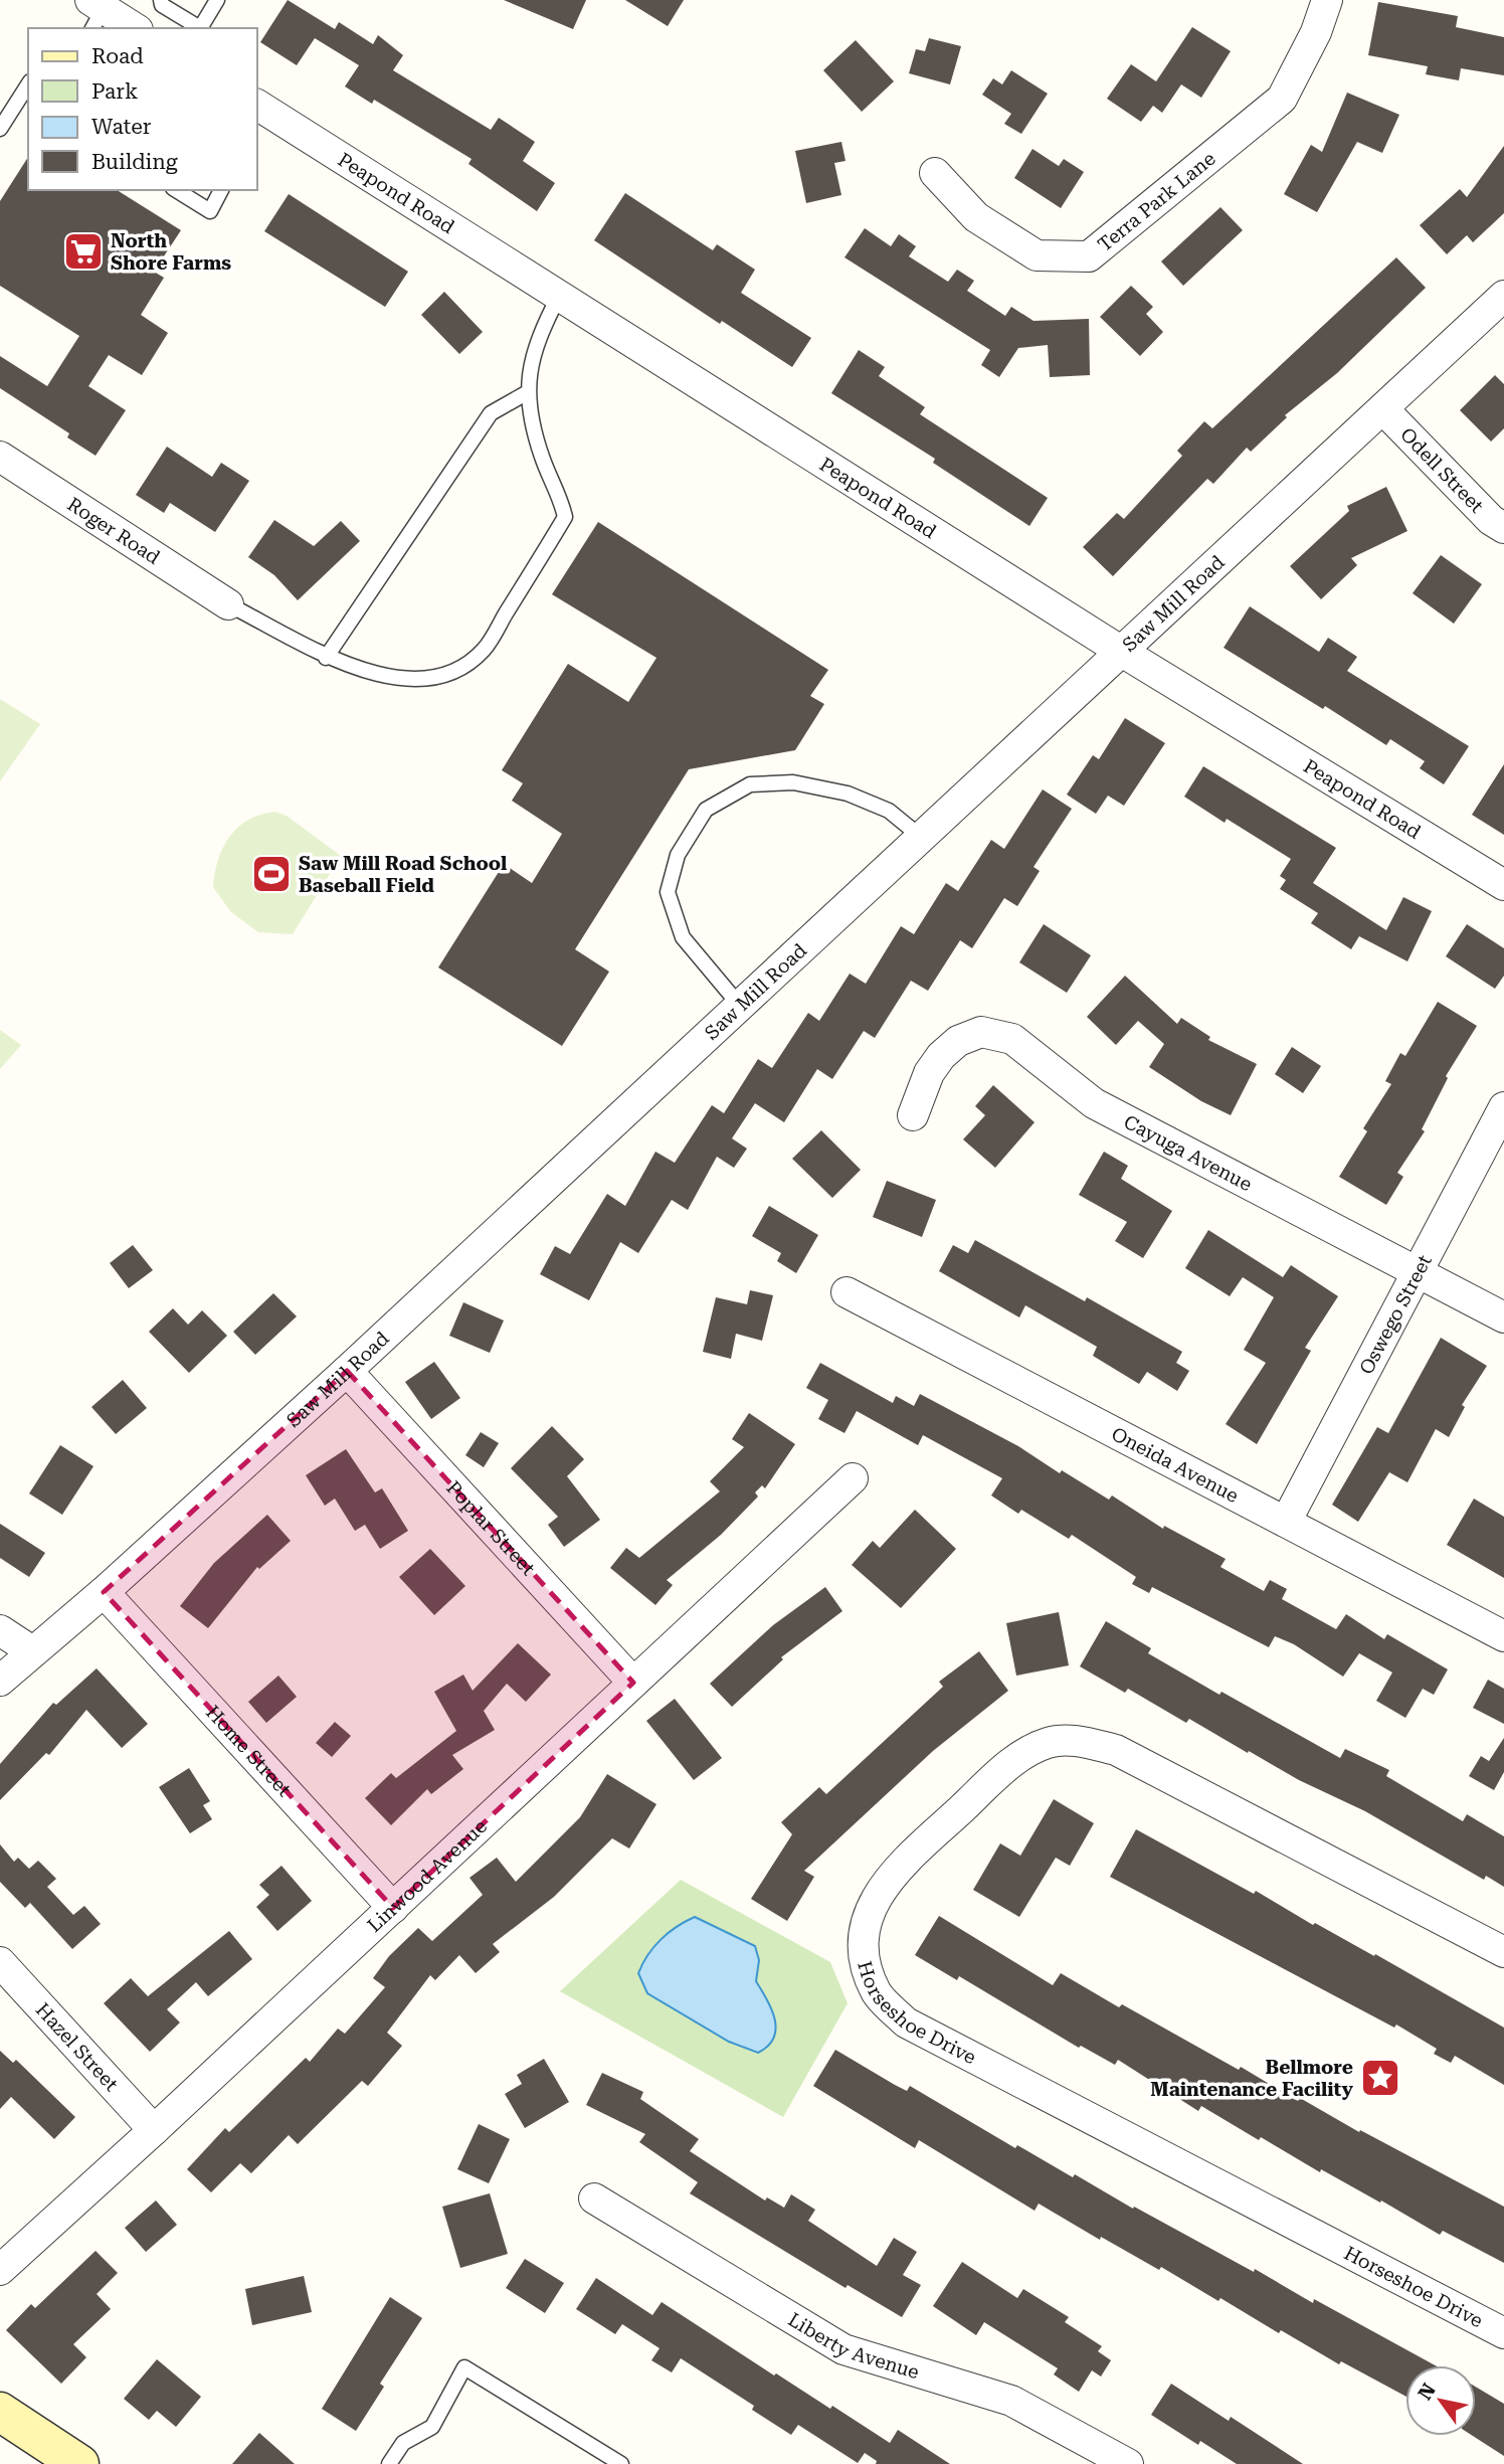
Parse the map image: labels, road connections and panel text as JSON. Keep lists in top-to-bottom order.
{
  "streets": {
    "street": [
      "Peapond Road",
      "Terra Park Lane",
      "Odell Street",
      "Roger Road",
      "Saw Mill Road",
      "Cayuga Avenue",
      "Oswego Street",
      "Oneida Avenue",
      "Poplar Street",
      "Home Street",
      "Linwood Avenue",
      "Horseshoe Drive",
      "Hazel Street",
      "Liberty Avenue"
    ]
  },
  "crossings": [
    ["Peapond Road", "Saw Mill Road"],
    ["Odell Street", "Saw Mill Road"],
    ["Saw Mill Road", "Poplar Street"],
    ["Saw Mill Road", "Home Street"],
    ["Cayuga Avenue", "Oswego Street"],
    ["Oswego Street", "Oneida Avenue"],
    ["Poplar Street", "Linwood Avenue"],
    ["Home Street", "Linwood Avenue"],
    ["Linwood Avenue", "Hazel Street"]
  ],
  "places": {
    "supermarket": ["North Shore Farms"],
    "sports": ["Saw Mill Road School Baseball Field"],
    "place": ["Bellmore Maintenance Facility"]
  },
  "legend": [
    "Road",
    "Park",
    "Water",
    "Building"
  ],
  "north": "top left"
}
